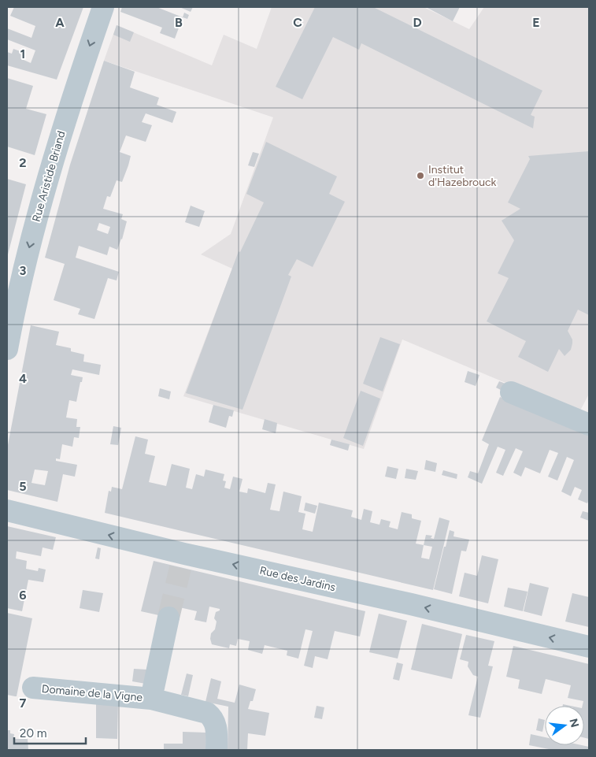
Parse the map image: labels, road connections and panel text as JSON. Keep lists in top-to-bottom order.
{
  "streets": {
    "street": ["Rue Aristide Briand", "Rue des Jardins", "Domaine de la Vigne"]
  },
  "one_way": ["Rue Aristide Briand", "Rue des Jardins"],
  "places": ["Institut d'Hazebrouck"],
  "scale_bar": "20 m",
  "north": "right",
  "grid": {
    "columns": [
      "A",
      "B",
      "C",
      "D",
      "E"
    ],
    "rows": [
      "1",
      "2",
      "3",
      "4",
      "5",
      "6",
      "7"
    ]
  }
}
